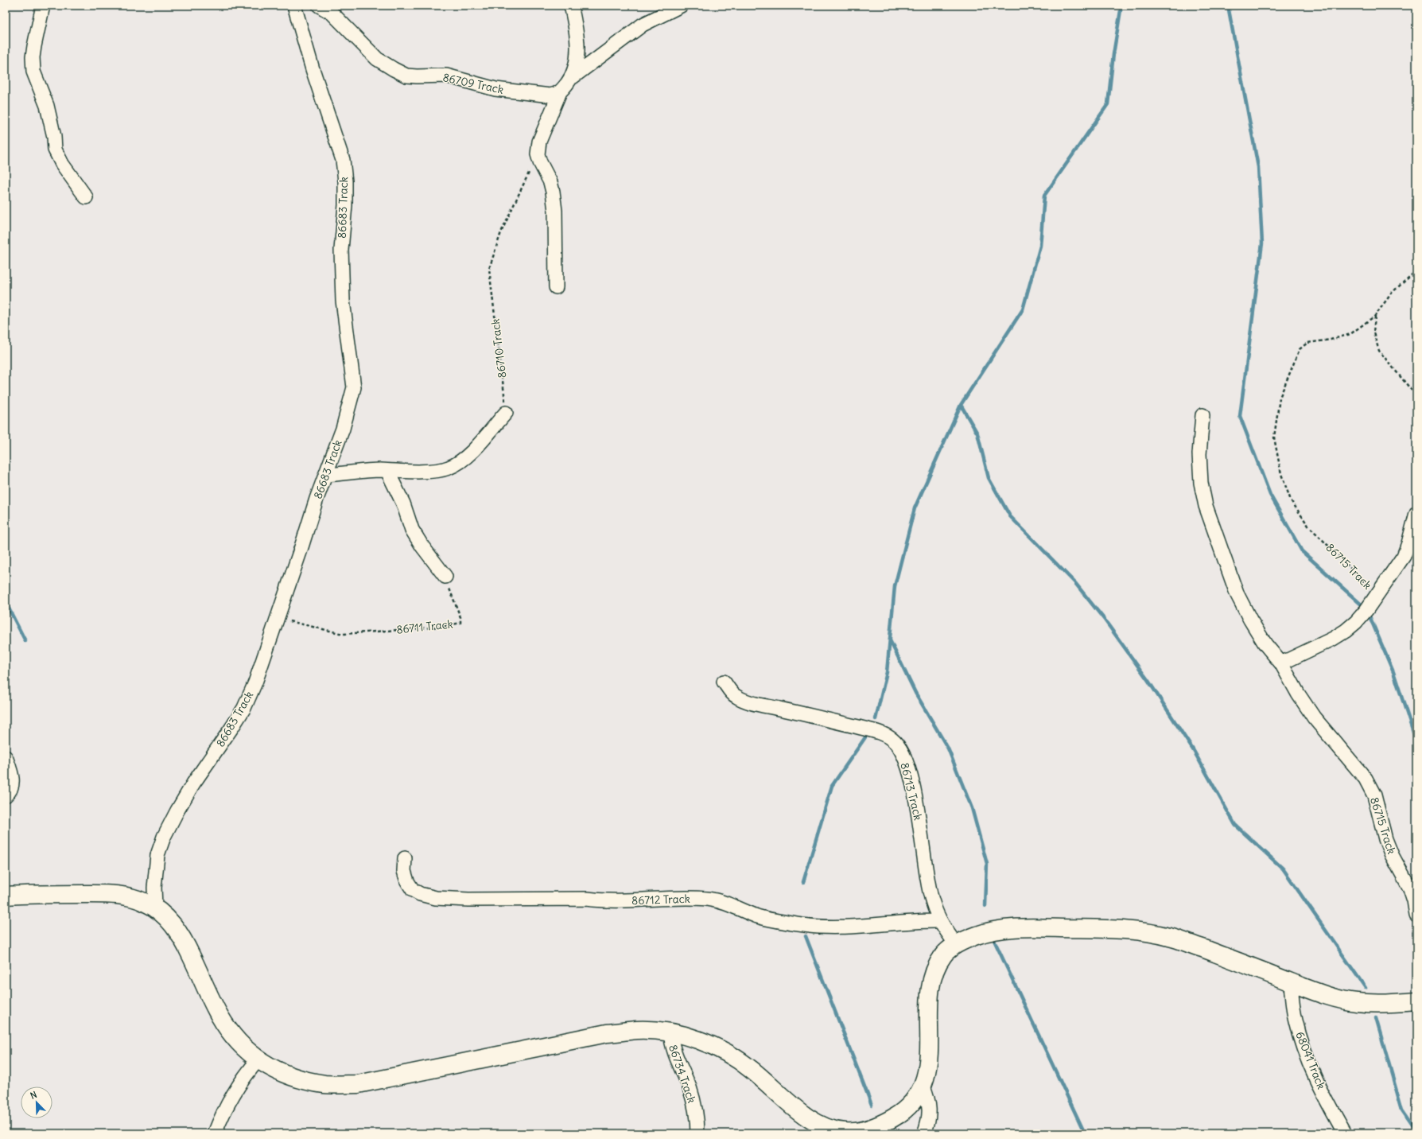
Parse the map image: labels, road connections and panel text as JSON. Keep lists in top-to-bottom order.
{
  "streets": {
    "street": [
      "86709 Track",
      "86683 Track",
      "86715 Track",
      "86713 Track",
      "86712 Track",
      "68041 Track",
      "86734 Track"
    ],
    "path": ["86710 Track", "86711 Track"]
  },
  "crossings": [
    ["86683 Track", "86711 Track"],
    ["86713 Track", "86712 Track"]
  ],
  "north": "top left"
}
